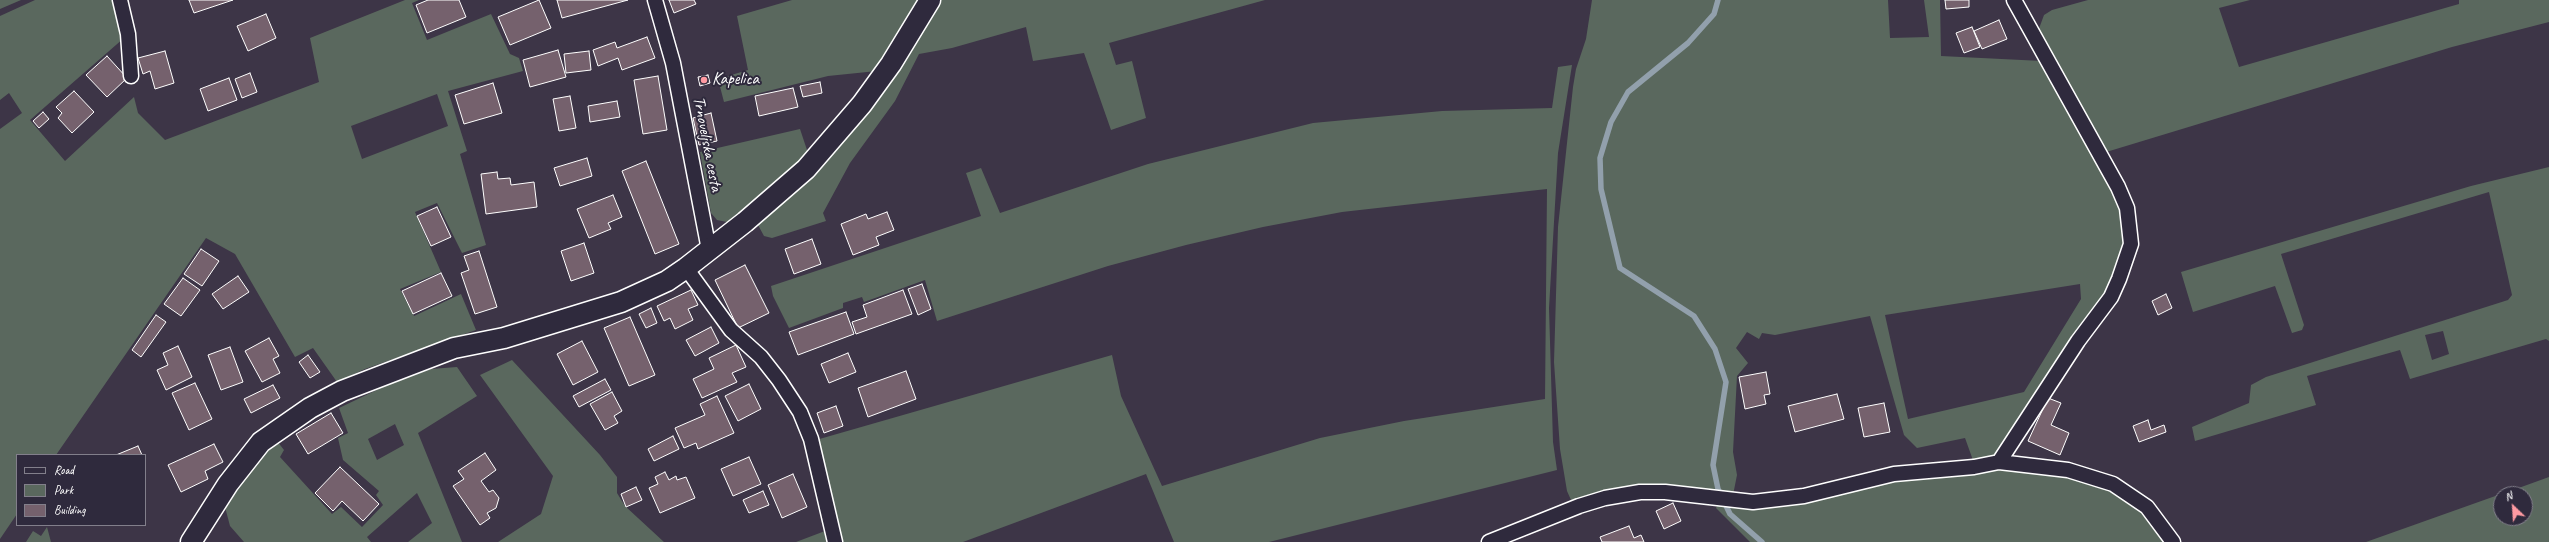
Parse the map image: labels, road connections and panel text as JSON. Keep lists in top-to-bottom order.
{
  "streets": {
    "street": ["Trnoveljska cesta"]
  },
  "places": ["Kapelica"],
  "legend": ["Road", "Park", "Building"],
  "north": "top left"
}
